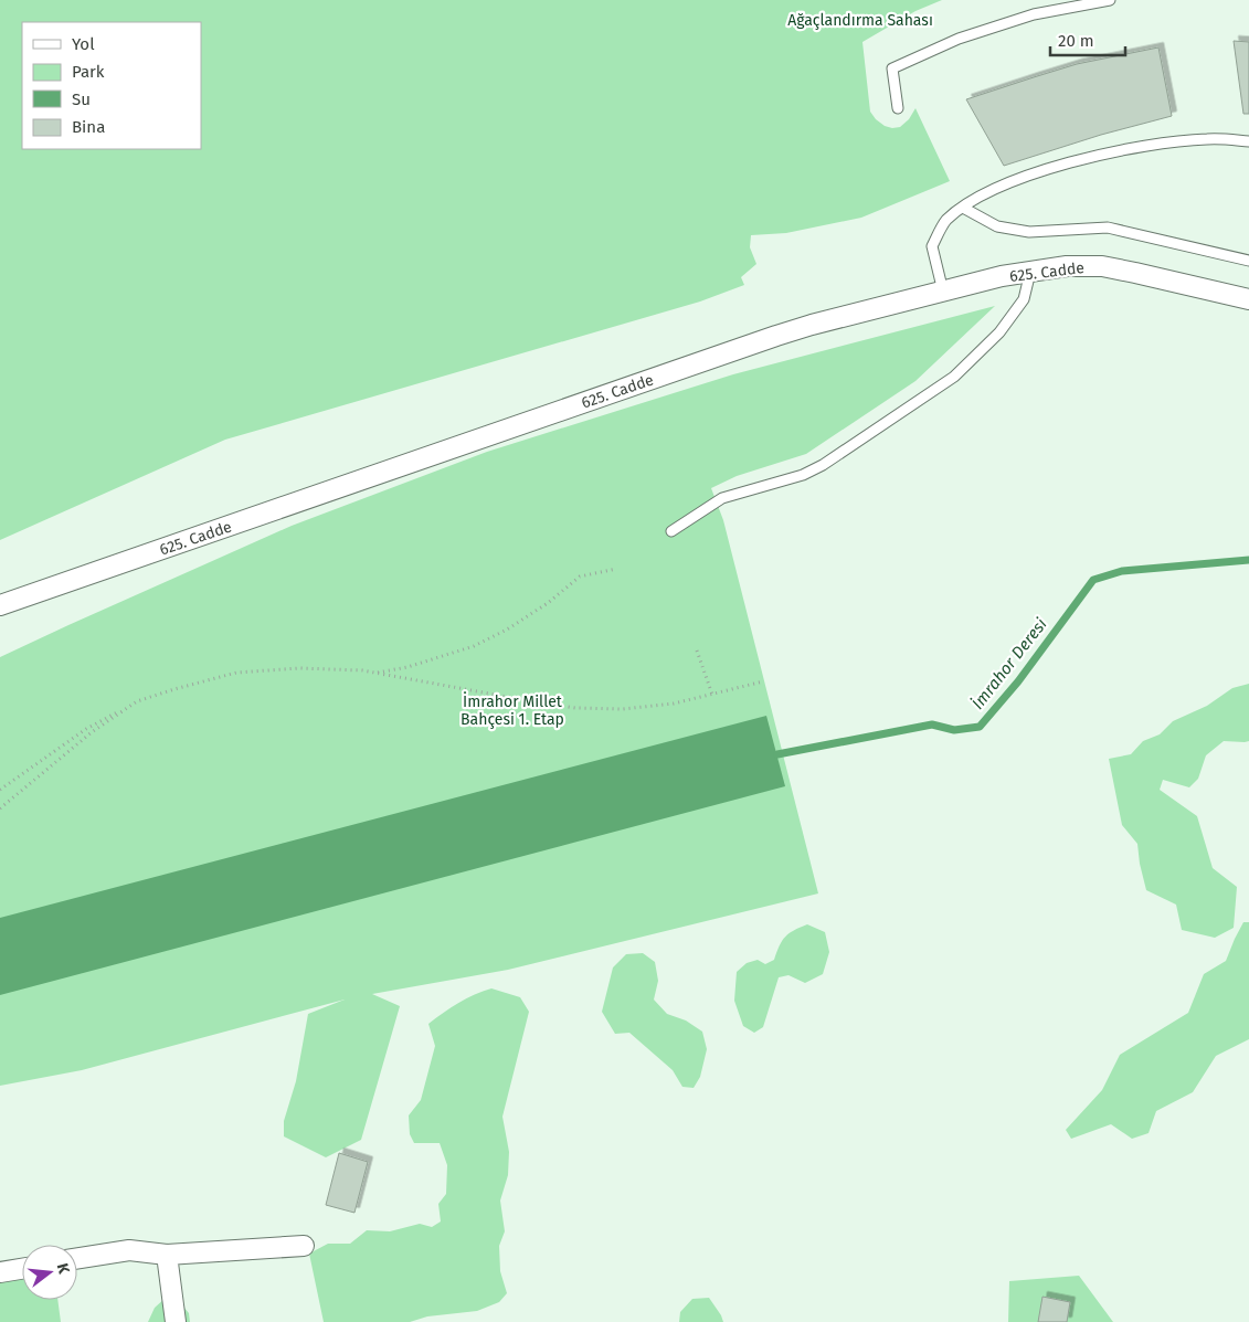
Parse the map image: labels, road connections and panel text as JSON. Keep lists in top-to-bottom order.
{
  "streets": {
    "street": ["625. Cadde"]
  },
  "water": ["İmrahor Deresi"],
  "parks": ["Ağaçlandırma Sahası", "İmrahor Millet Bahçesi 1. Etap"],
  "legend": [
    "Yol",
    "Park",
    "Su",
    "Bina"
  ],
  "scale_bar": "20 m",
  "north": "right"
}
